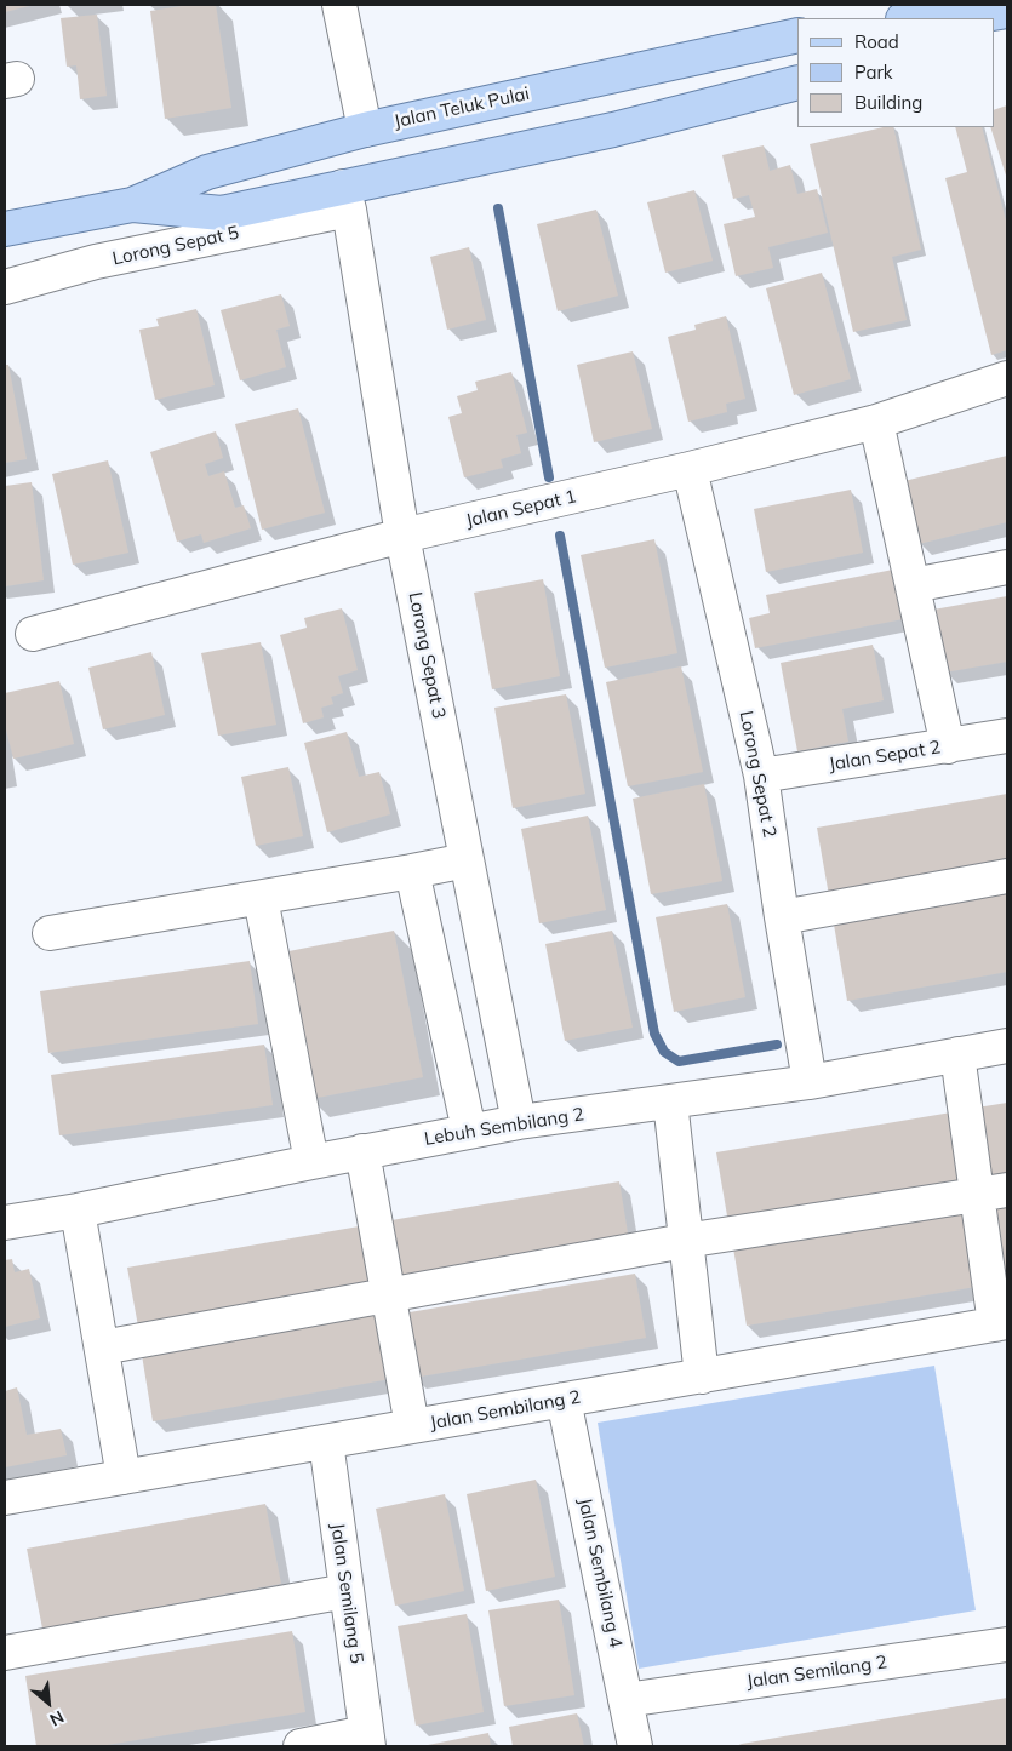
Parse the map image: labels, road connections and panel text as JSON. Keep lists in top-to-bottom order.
{
  "streets": {
    "main road": ["Jalan Teluk Pulai"],
    "street": [
      "Lorong Sepat 5",
      "Jalan Sepat 1",
      "Lorong Sepat 3",
      "Jalan Sepat 2",
      "Lorong Sepat 2",
      "Lebuh Sembilang 2",
      "Jalan Sembilang 2",
      "Jalan Sembilang 4",
      "Jalan Semilang 5",
      "Jalan Semilang 2"
    ]
  },
  "crossings": [
    ["Jalan Teluk Pulai", "Lorong Sepat 5"],
    ["Jalan Teluk Pulai", "Lorong Sepat 3"],
    ["Lorong Sepat 5", "Lorong Sepat 3"],
    ["Jalan Sepat 1", "Lorong Sepat 3"],
    ["Jalan Sepat 1", "Lorong Sepat 2"],
    ["Lorong Sepat 3", "Lebuh Sembilang 2"],
    ["Jalan Sepat 2", "Lorong Sepat 2"],
    ["Lorong Sepat 2", "Lebuh Sembilang 2"],
    ["Jalan Sembilang 2", "Jalan Sembilang 4"],
    ["Jalan Sembilang 2", "Jalan Semilang 5"],
    ["Jalan Sembilang 4", "Jalan Semilang 2"]
  ],
  "legend": ["Road", "Park", "Building"],
  "north": "bottom right"
}
